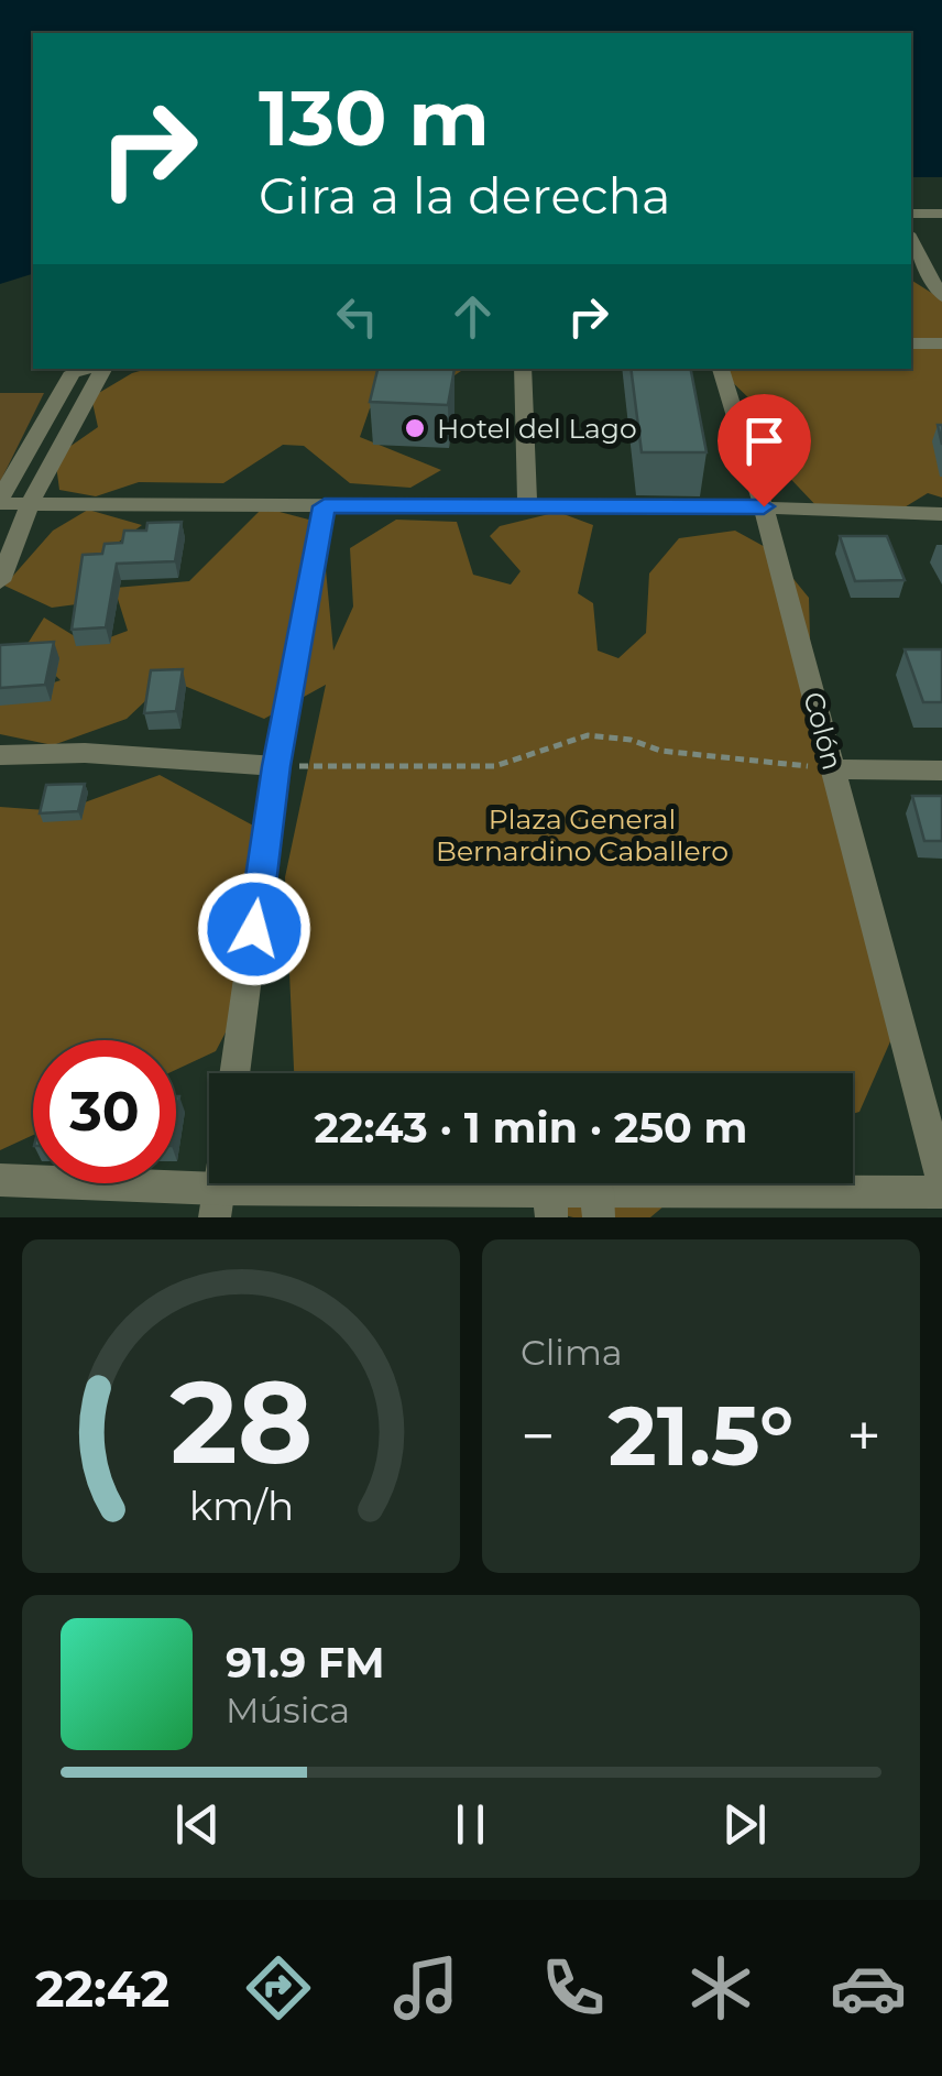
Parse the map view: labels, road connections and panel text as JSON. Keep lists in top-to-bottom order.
{
  "streets": {
    "street": ["Colón"]
  },
  "parks": ["Plaza General Bernardino Caballero"],
  "places": ["Hotel del Lago"],
  "page": {
    "turn": ["130 m", "Gira a la derecha"],
    "limit": "30",
    "trip": "22:43 · 1 min · 250 m",
    "tile": "Clima",
    "heat": ["−", "21.5°", "+"],
    "song": ["91.9 FM", "Música"],
    "tabs": "22:42",
    "gauge": ["28", "km/h"]
  }
}
